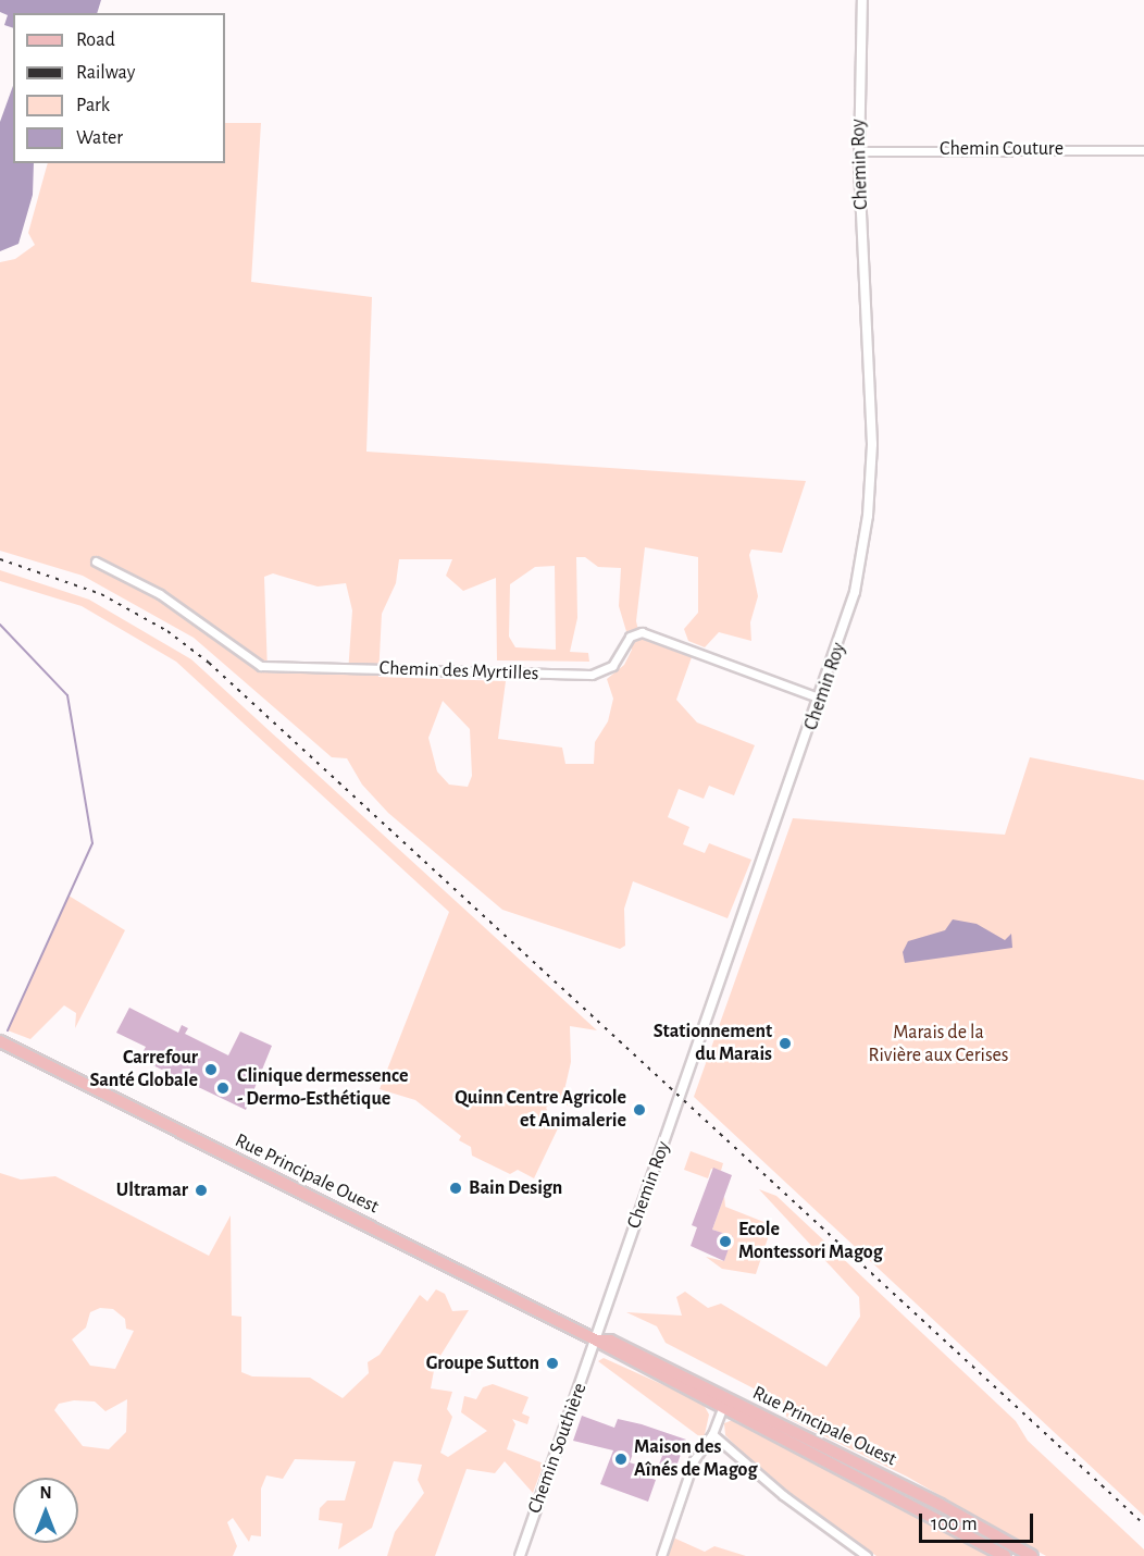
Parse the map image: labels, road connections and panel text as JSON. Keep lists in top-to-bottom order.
{
  "streets": {
    "main road": ["Rue Principale Ouest"],
    "street": [
      "Chemin Couture",
      "Chemin Roy",
      "Chemin des Myrtilles",
      "Chemin Southière"
    ]
  },
  "crossings": [
    ["Chemin Couture", "Chemin Roy"],
    ["Chemin Roy", "Chemin des Myrtilles"],
    ["Chemin Roy", "Rue Principale Ouest"],
    ["Chemin Roy", "Chemin Southière"],
    ["Rue Principale Ouest", "Chemin Southière"]
  ],
  "parks": ["Marais de la Rivière aux Cerises"],
  "places": [
    "Stationnement du Marais",
    "Carrefour Santé Globale",
    "Clinique dermessence - Dermo-Esthétique",
    "Quinn Centre Agricole et Animalerie",
    "Bain Design",
    "Ultramar",
    "Ecole Montessori Magog",
    "Groupe Sutton",
    "Maison des Aînés de Magog"
  ],
  "legend": [
    "Road",
    "Railway",
    "Park",
    "Water"
  ],
  "scale_bar": "100 m",
  "north": "top"
}
